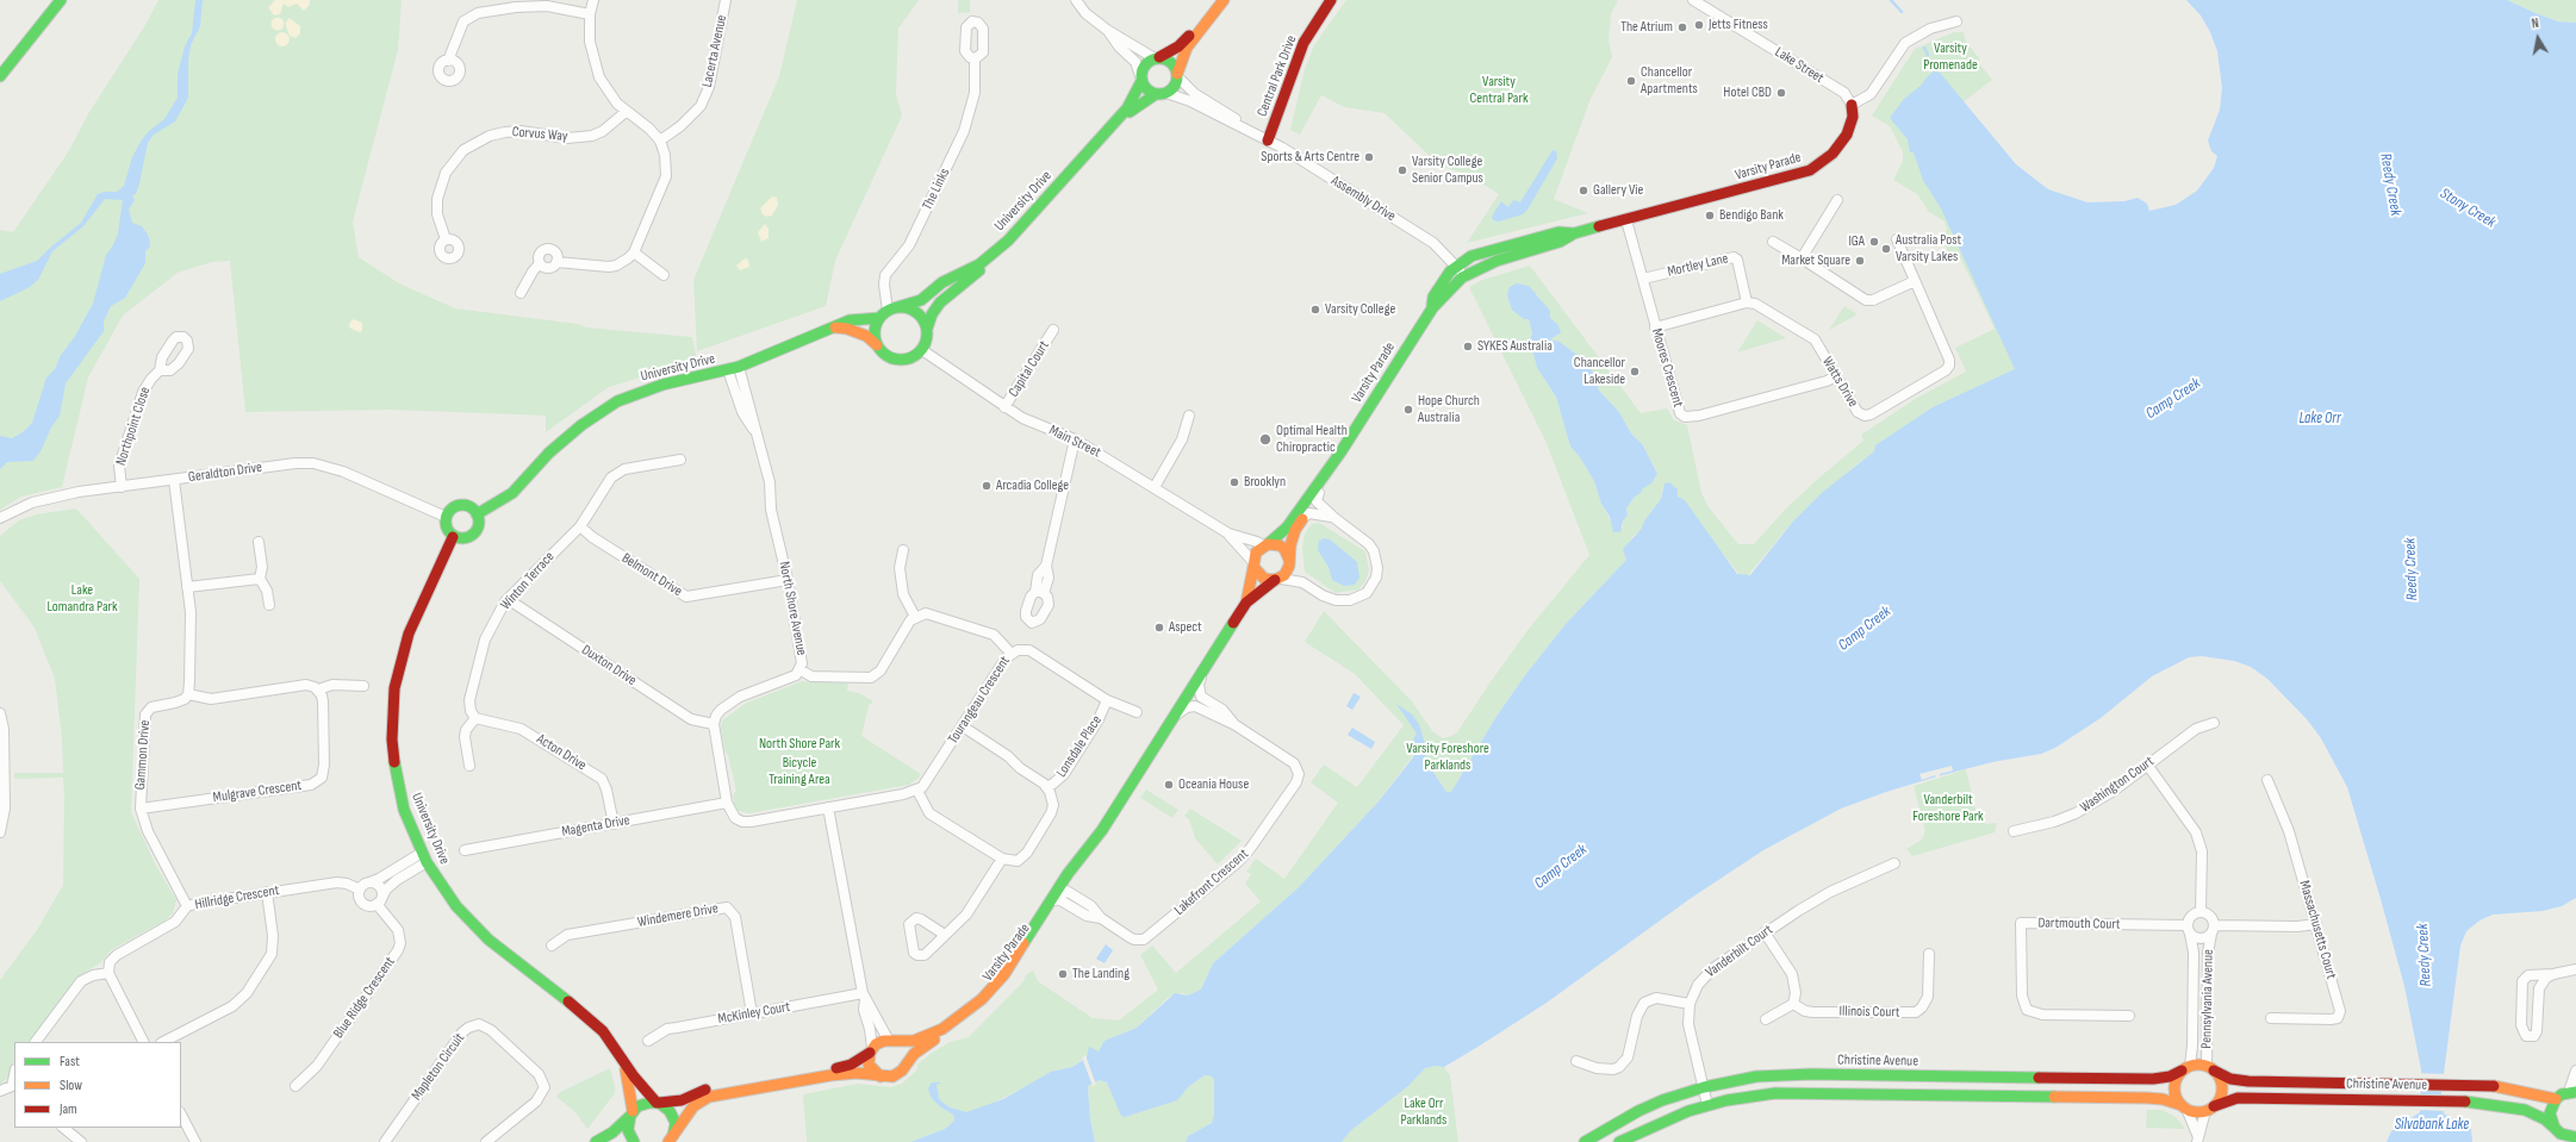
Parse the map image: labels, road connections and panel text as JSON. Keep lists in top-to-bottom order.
{
  "streets": {
    "street": [
      "Lacerta Avenue",
      "Lake Street",
      "Central Park Drive",
      "Corvus Way",
      "Varsity Parade",
      "The Links",
      "Assembly Drive",
      "University Drive",
      "Mortley Lane",
      "Moores Crescent",
      "Capital Court",
      "Watts Drive",
      "Northpoint Close",
      "Main Street",
      "Geraldton Drive",
      "Belmont Drive",
      "Winton Terrace",
      "North Shore Avenue",
      "Duxton Drive",
      "Tourangeau Crescent",
      "Lonsdale Place",
      "Acton Drive",
      "Gammon Drive",
      "Washington Court",
      "Mulgrave Crescent",
      "Magenta Drive",
      "Lakefront Crescent",
      "Hillridge Crescent",
      "Windemere Drive",
      "Dartmouth Court",
      "Massachusetts Court",
      "Vanderbilt Court",
      "Blue Ridge Crescent",
      "Pennsylvania Avenue",
      "Illinois Court",
      "McKinley Court",
      "Christine Avenue",
      "Mapleton Circuit"
    ]
  },
  "crossings": [
    ["Lake Street", "Varsity Parade"],
    ["Central Park Drive", "Assembly Drive"],
    ["Varsity Parade", "Assembly Drive"],
    ["Varsity Parade", "University Drive"],
    ["Varsity Parade", "Moores Crescent"],
    ["Varsity Parade", "Lakefront Crescent"],
    ["The Links", "University Drive"],
    ["The Links", "Main Street"],
    ["Assembly Drive", "University Drive"],
    ["University Drive", "Main Street"],
    ["University Drive", "Geraldton Drive"],
    ["University Drive", "North Shore Avenue"],
    ["Mortley Lane", "Moores Crescent"],
    ["Mortley Lane", "Watts Drive"],
    ["Moores Crescent", "Watts Drive"],
    ["Capital Court", "Main Street"],
    ["Northpoint Close", "Geraldton Drive"],
    ["Belmont Drive", "Winton Terrace"],
    ["Belmont Drive", "North Shore Avenue"],
    ["Winton Terrace", "Duxton Drive"],
    ["Winton Terrace", "Acton Drive"],
    ["North Shore Avenue", "Duxton Drive"],
    ["Tourangeau Crescent", "Lonsdale Place"],
    ["Acton Drive", "Magenta Drive"],
    ["Gammon Drive", "Mulgrave Crescent"],
    ["Gammon Drive", "Hillridge Crescent"],
    ["Hillridge Crescent", "Blue Ridge Crescent"],
    ["Windemere Drive", "McKinley Court"],
    ["Dartmouth Court", "Pennsylvania Avenue"],
    ["Vanderbilt Court", "Christine Avenue"],
    ["Pennsylvania Avenue", "Christine Avenue"]
  ],
  "water": [
    "Reedy Creek",
    "Stony Creek",
    "Camp Creek",
    "Lake Orr",
    "Silvabank Lake"
  ],
  "parks": [
    "Varsity Promenade",
    "Varsity Central Park",
    "Lake Lomandra Park",
    "North Shore Park",
    "Varsity Foreshore Parklands",
    "Bicycle Training Area",
    "Vanderbilt Foreshore Park",
    "Lake Orr Parklands"
  ],
  "places": [
    "Jetts Fitness",
    "The Atrium",
    "Chancellor Apartments",
    "Hotel CBD",
    "Sports & Arts Centre",
    "Varsity College Senior Campus",
    "Gallery Vie",
    "Bendigo Bank",
    "IGA",
    "Australia Post Varsity Lakes",
    "Market Square",
    "Varsity College",
    "SYKES Australia",
    "Chancellor Lakeside",
    "Hope Church Australia",
    "Optimal Health Chiropractic",
    "Brooklyn",
    "Arcadia College",
    "Aspect",
    "Oceania House",
    "The Landing"
  ],
  "legend": ["Fast", "Slow", "Jam"],
  "north": "top"
}
